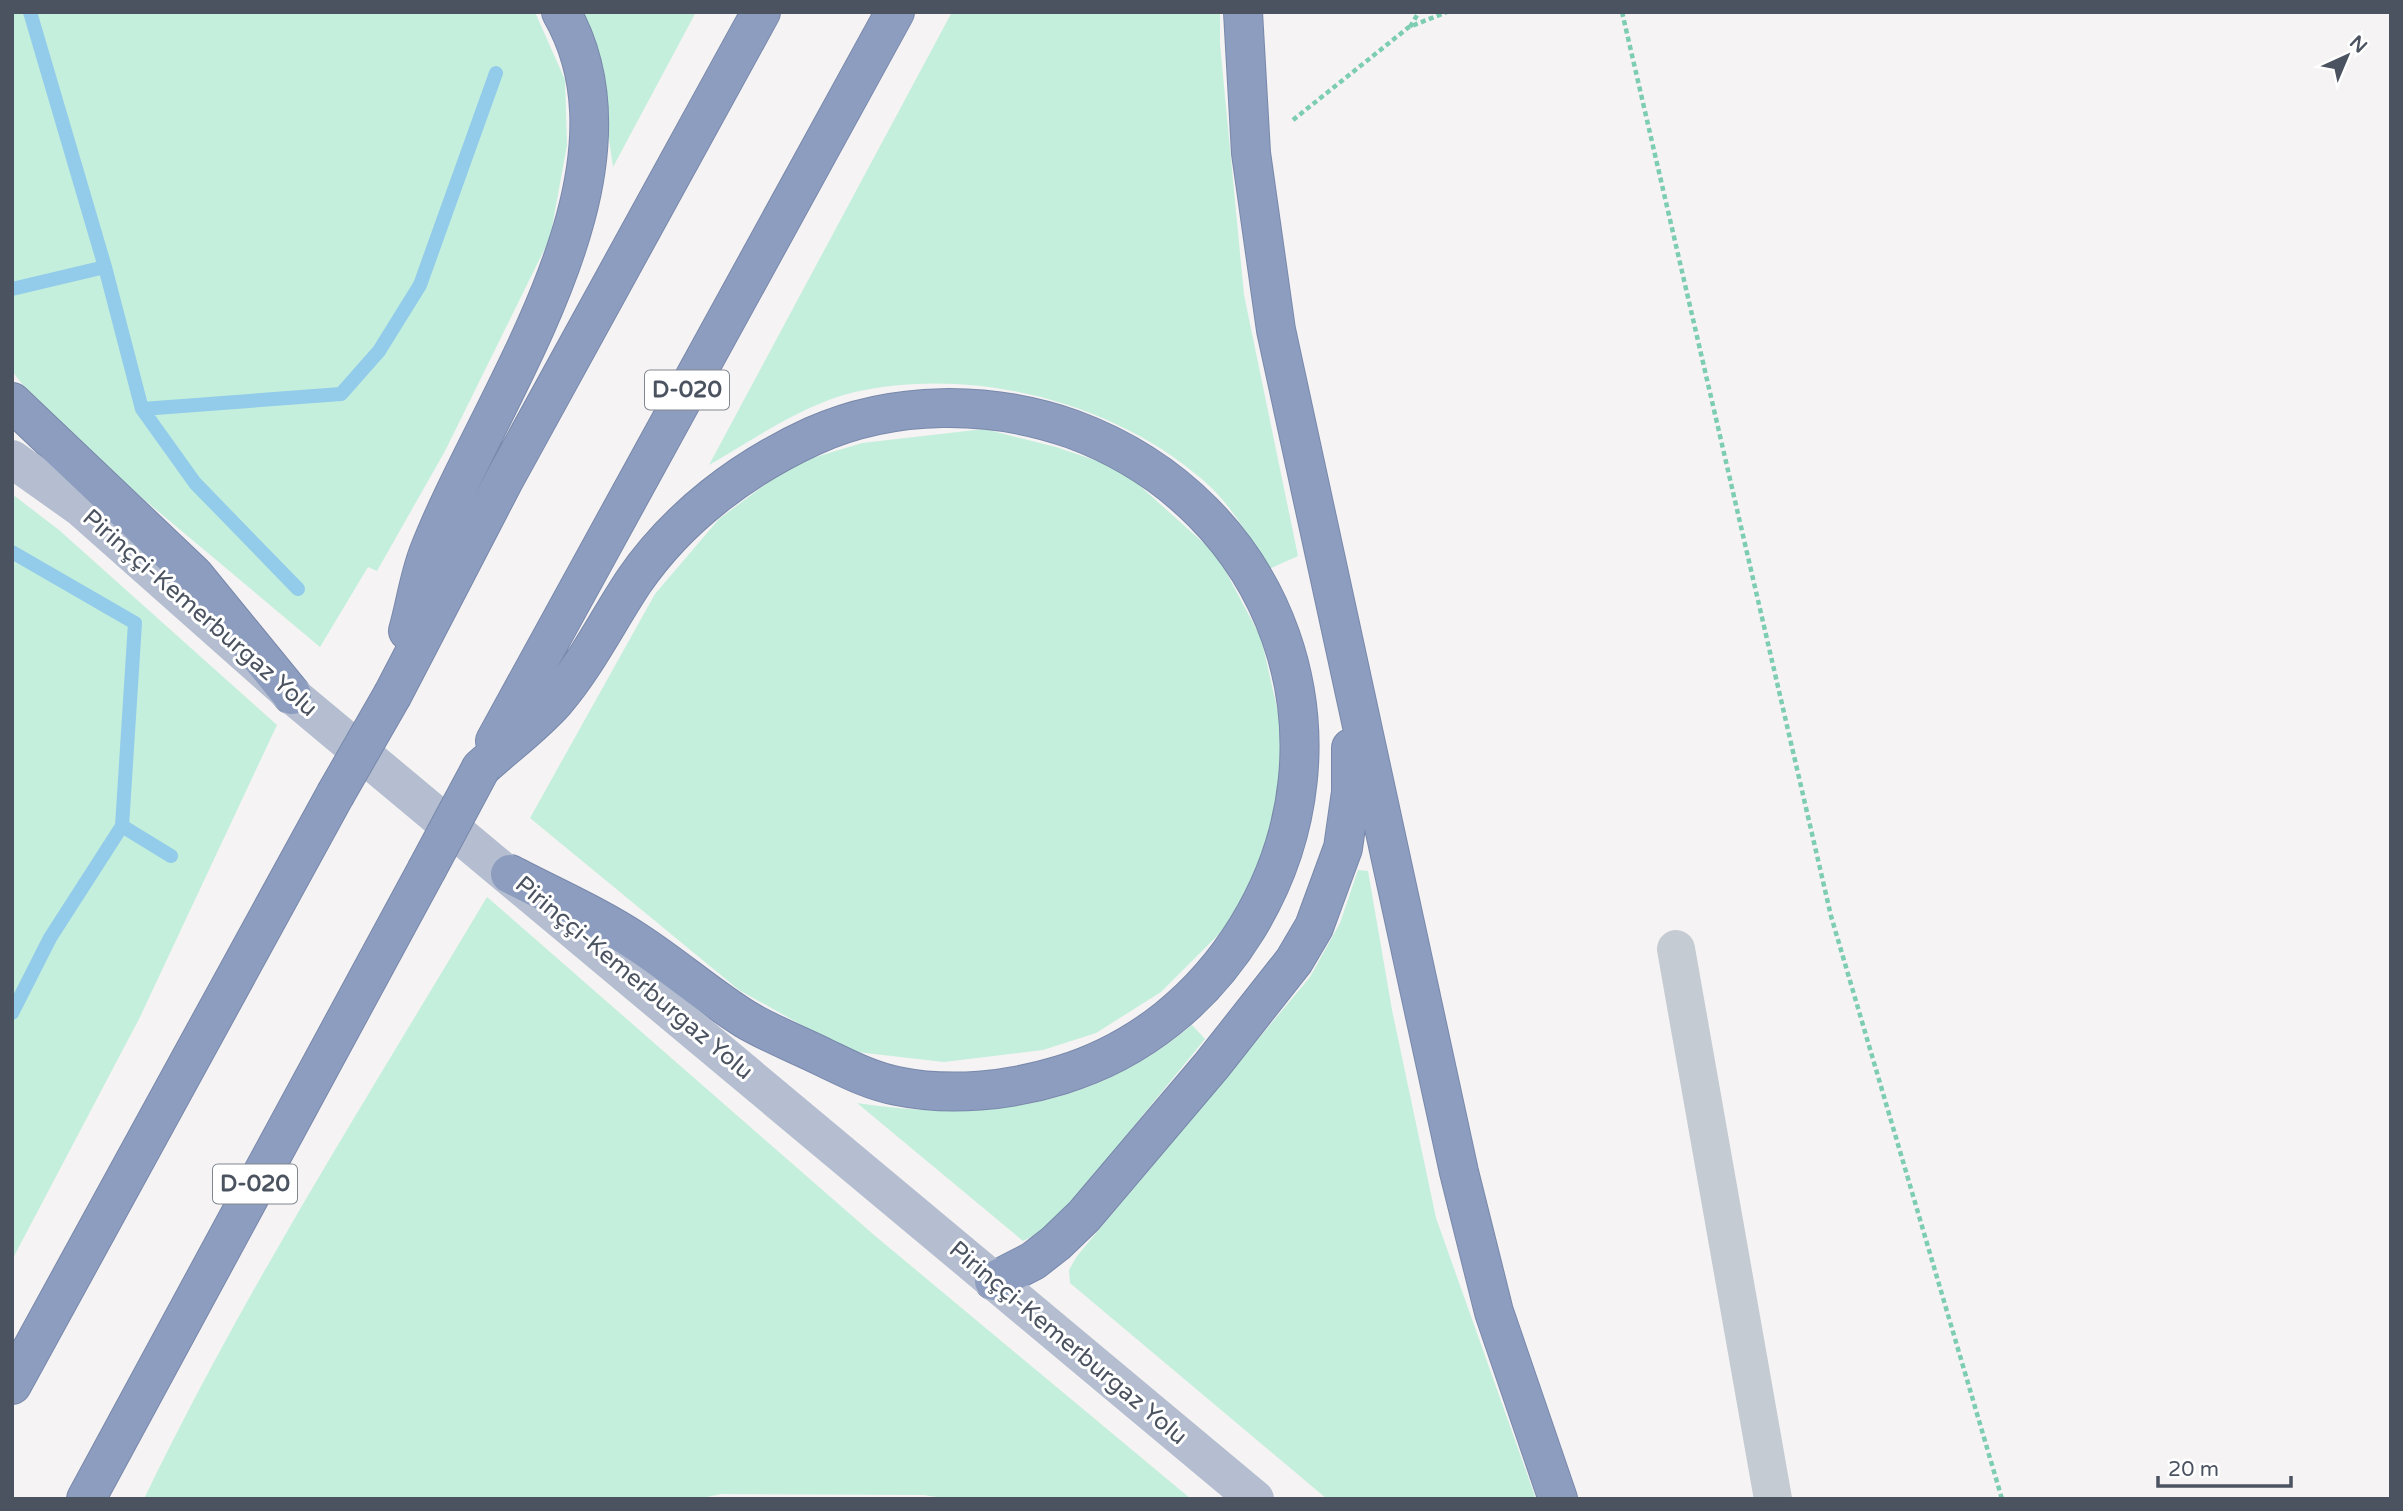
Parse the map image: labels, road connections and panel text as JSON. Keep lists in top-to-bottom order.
{
  "streets": {
    "highway": ["D-020"],
    "main road": ["Pirinççi-Kemerburgaz Yolu"]
  },
  "scale_bar": "20 m",
  "north": "top right"
}
